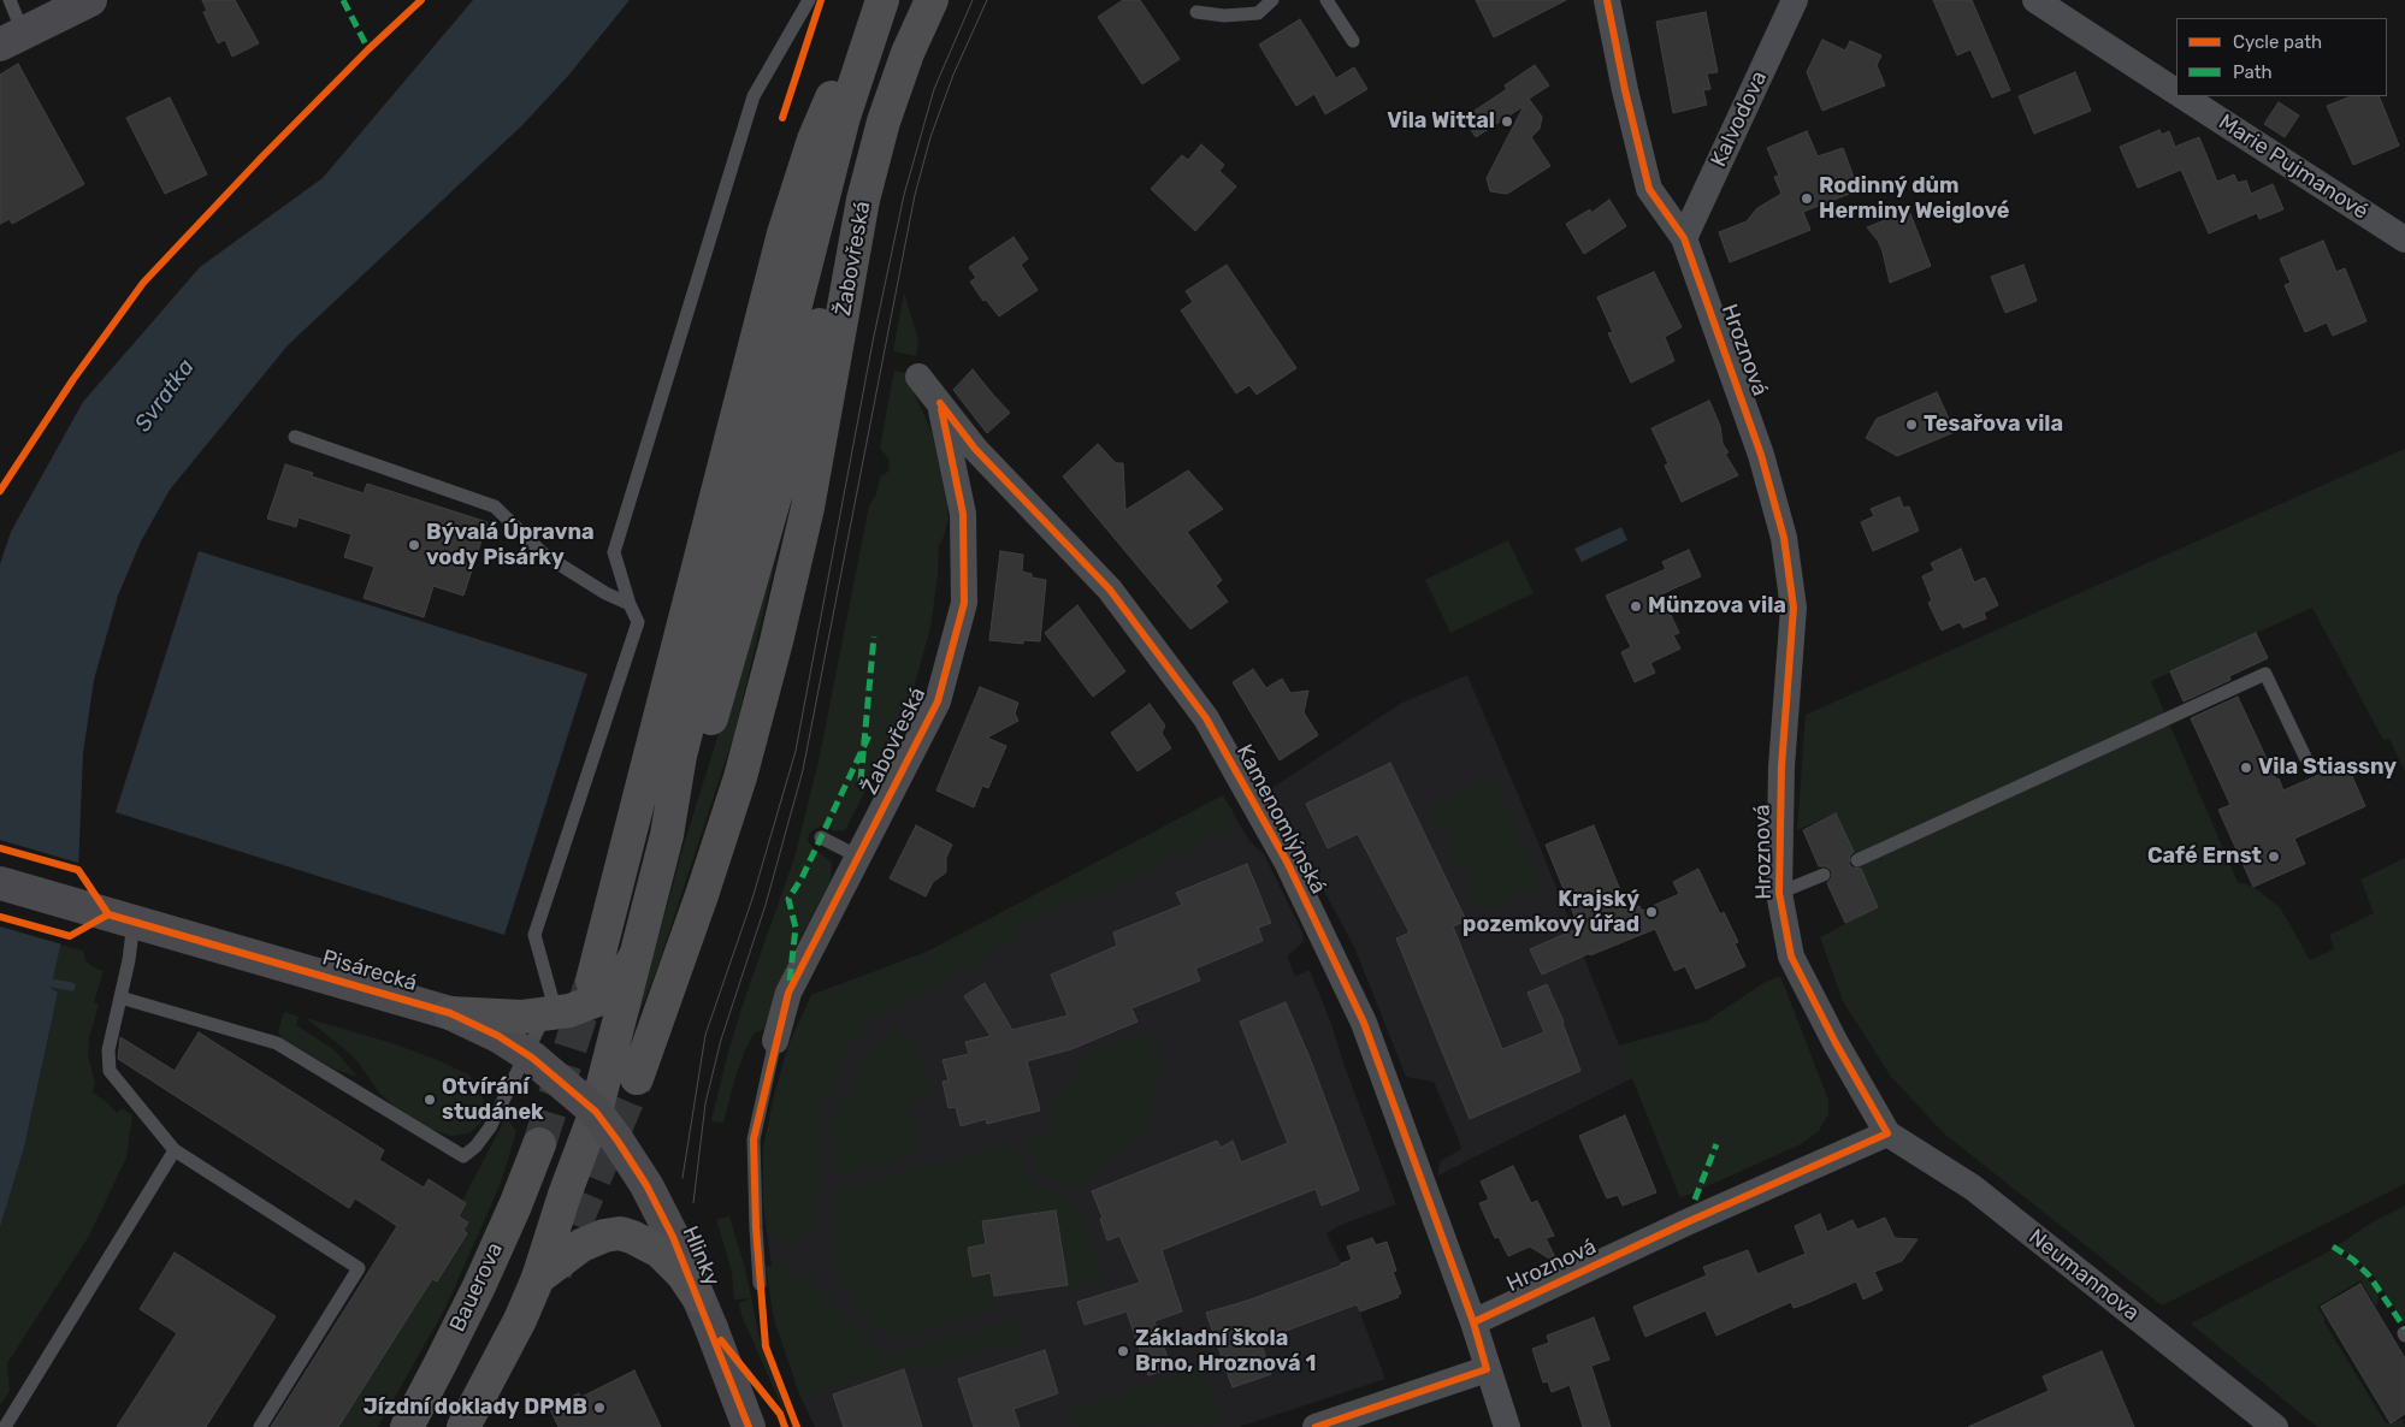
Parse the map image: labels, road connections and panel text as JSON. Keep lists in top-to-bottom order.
{
  "streets": {
    "highway": ["Žabovřeská", "Bauerova"],
    "street": [
      "Kalvodova",
      "Marie Pujmanové",
      "Hroznová",
      "Kamenomlýnská",
      "Pisárecká",
      "Hlinky",
      "Neumannova"
    ]
  },
  "crossings": [
    ["Kalvodova", "Hroznová"],
    ["Žabovřeská", "Kamenomlýnská"],
    ["Hroznová", "Kamenomlýnská"],
    ["Hroznová", "Neumannova"],
    ["Pisárecká", "Hlinky"]
  ],
  "water": ["Svratka"],
  "places": [
    "Vila Wittal",
    "Rodinný dům Herminy Weiglové",
    "Tesařova vila",
    "Bývalá Úpravna vody Pisárky",
    "Münzova vila",
    "Vila Stiassny",
    "Café Ernst",
    "Krajský pozemkový úřad",
    "Otvírání studánek",
    "Základní škola Brno, Hroznová 1",
    "Jízdní doklady DPMB"
  ],
  "legend": ["Cycle path", "Path"]
}
